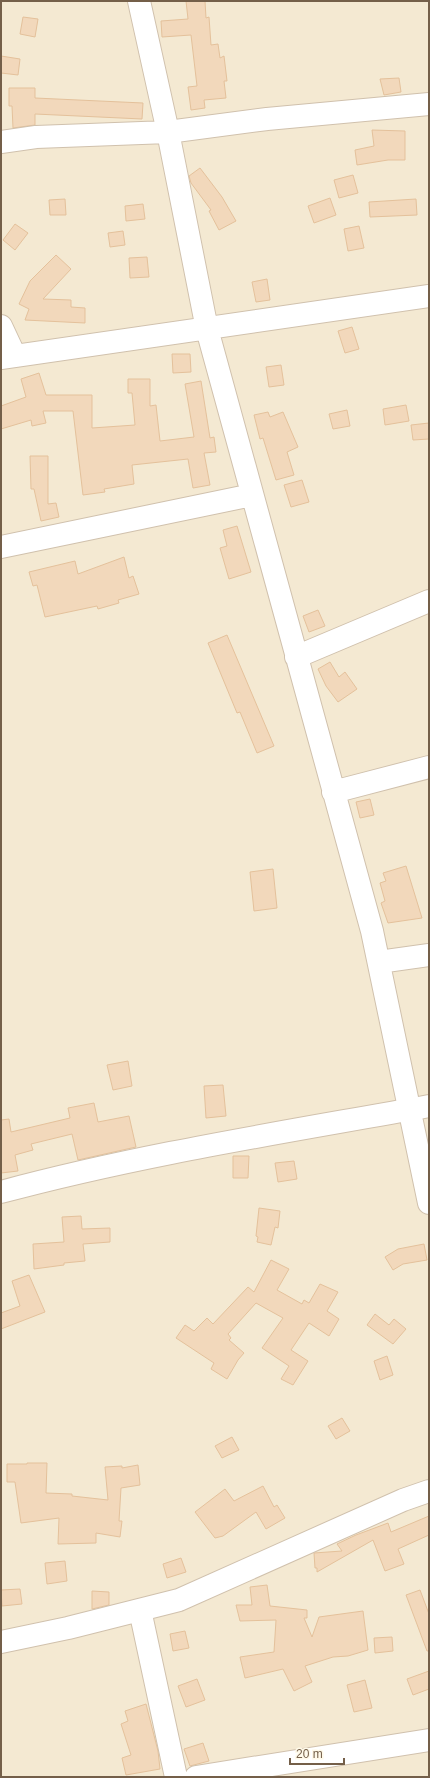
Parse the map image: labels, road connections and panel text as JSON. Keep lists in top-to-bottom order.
{
  "scale_bar": "20 m"
}
